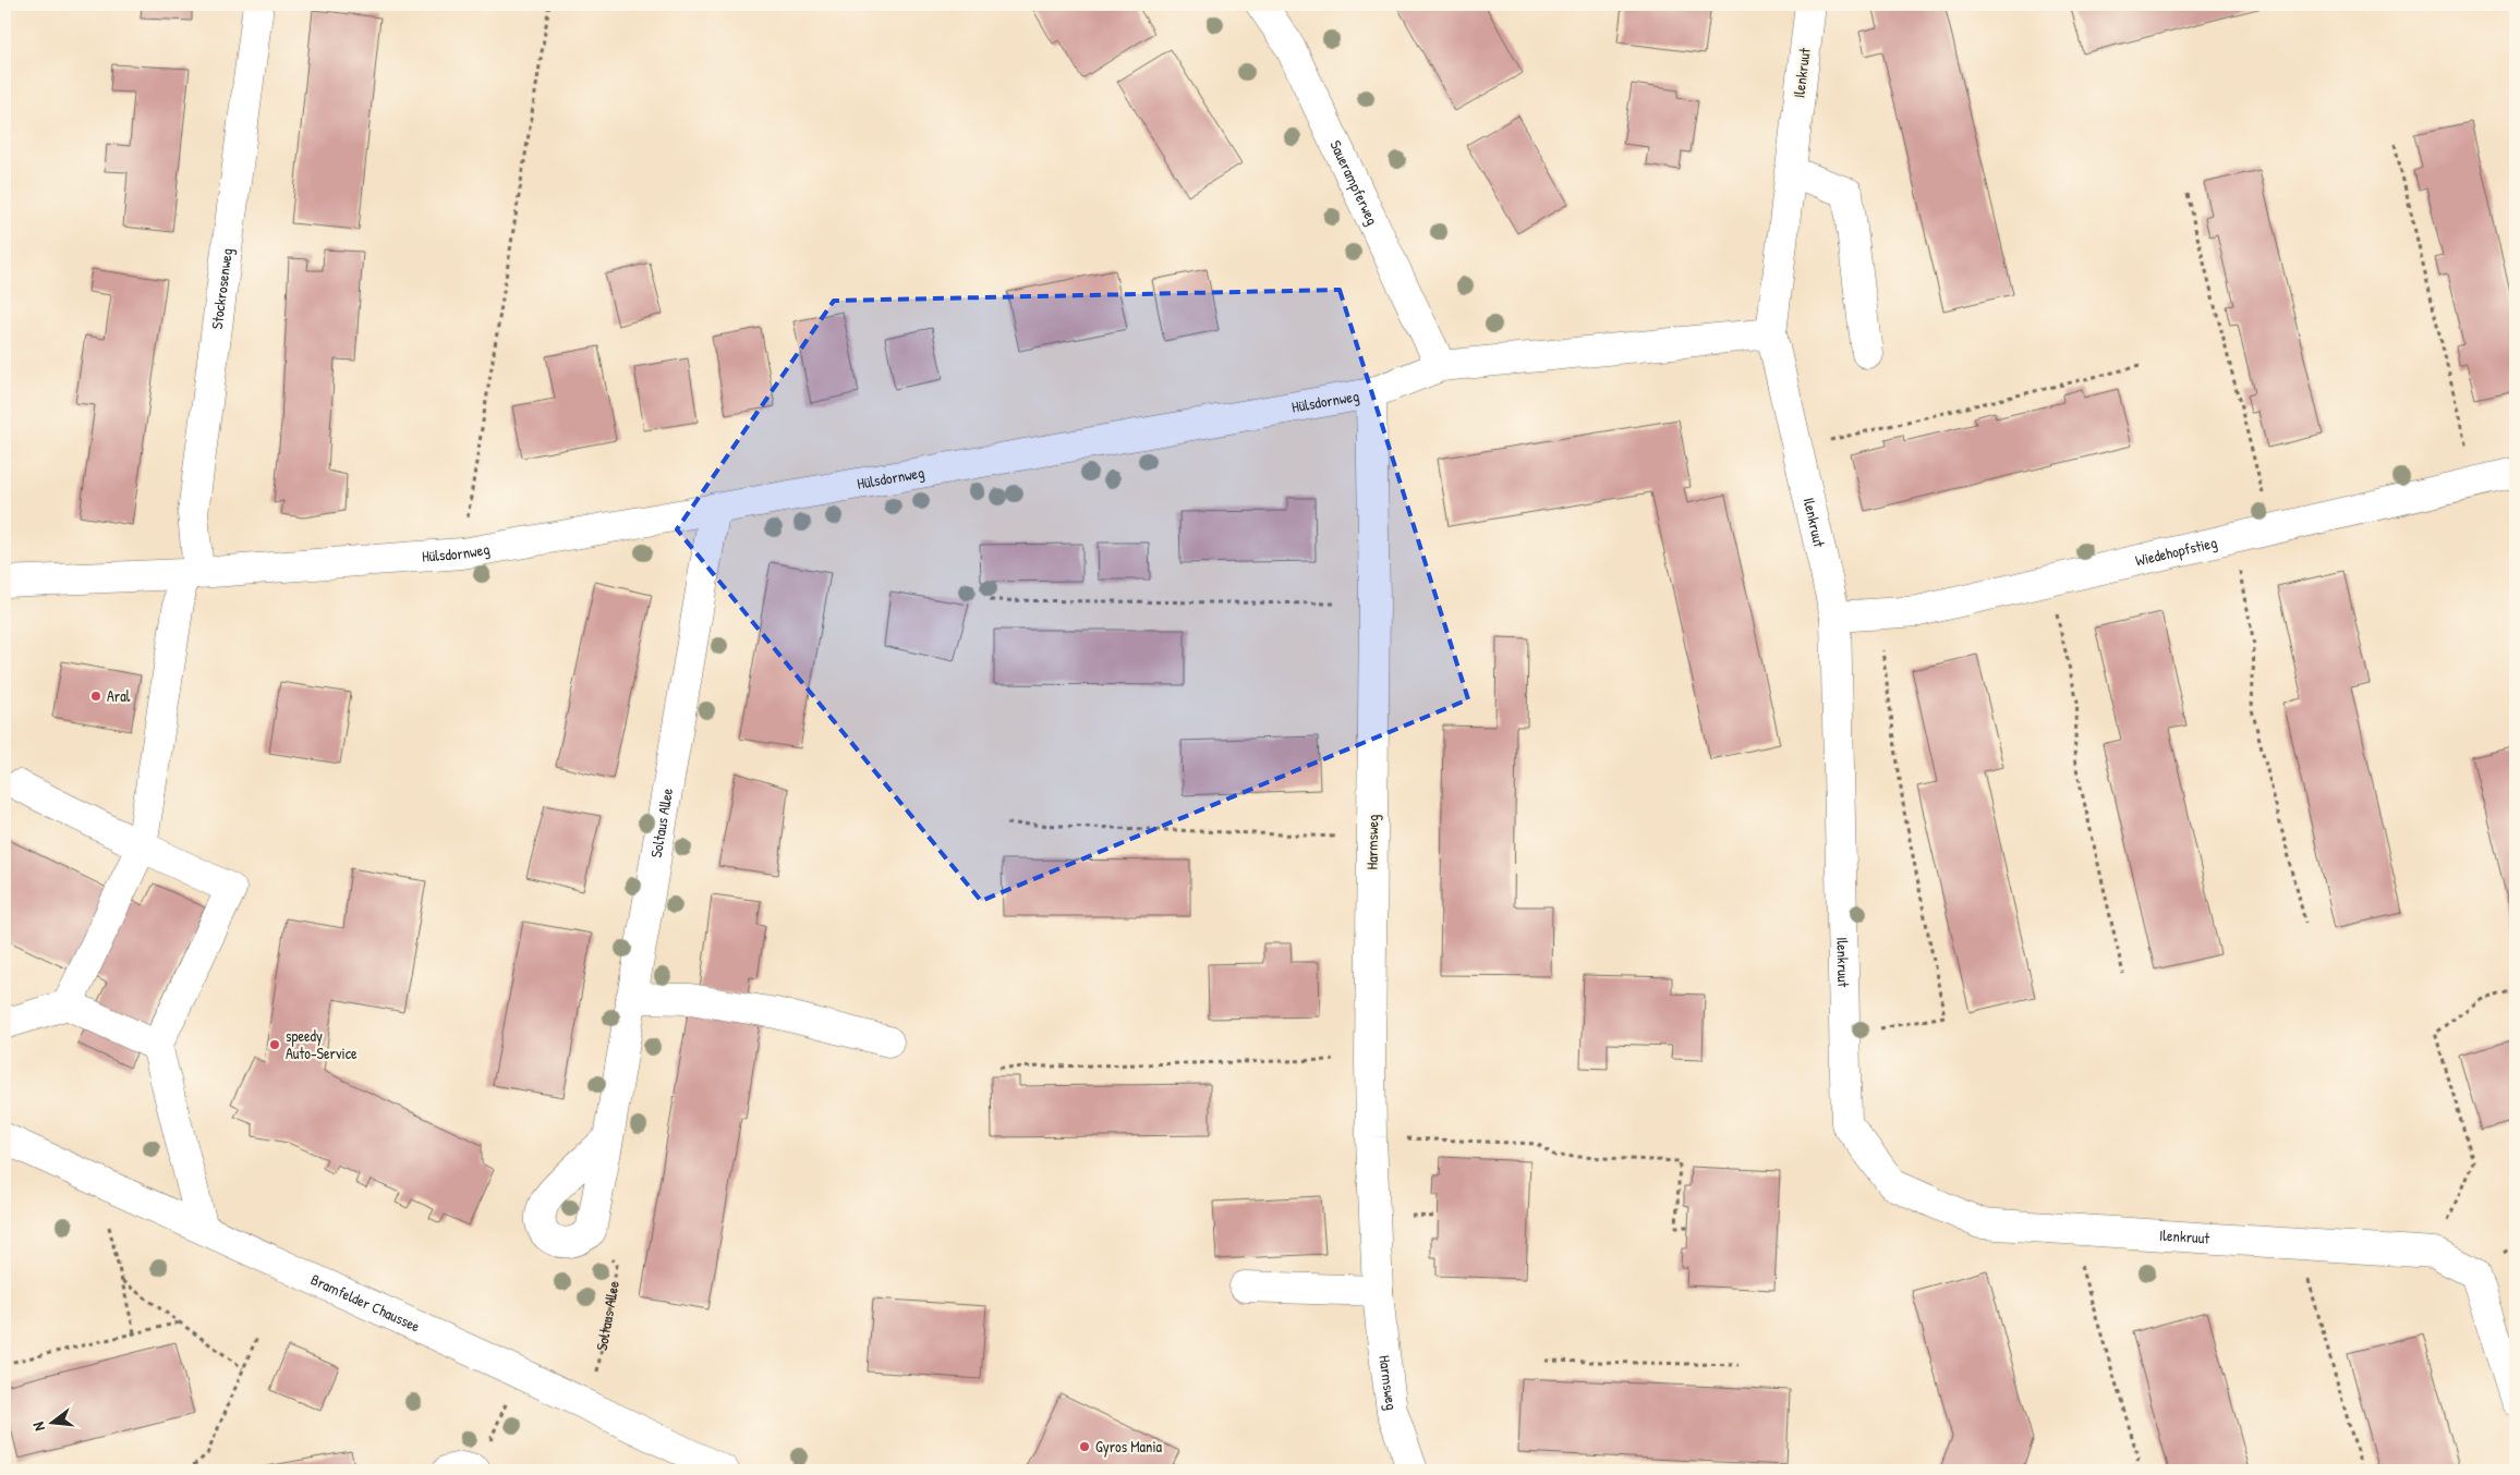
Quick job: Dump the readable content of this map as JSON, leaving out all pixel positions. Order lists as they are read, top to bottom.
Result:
{
  "streets": {
    "street": [
      "Ilenkruut",
      "Sauerampferweg",
      "Stockrosenweg",
      "Hülsdornweg",
      "Wiedehopfstieg",
      "Soltaus Allee",
      "Harmsweg",
      "Bramfelder Chaussee"
    ]
  },
  "crossings": [
    ["Ilenkruut", "Hülsdornweg"],
    ["Ilenkruut", "Wiedehopfstieg"],
    ["Sauerampferweg", "Hülsdornweg"],
    ["Stockrosenweg", "Hülsdornweg"],
    ["Hülsdornweg", "Soltaus Allee"],
    ["Hülsdornweg", "Harmsweg"],
    ["Soltaus Allee", "Bramfelder Chaussee"]
  ],
  "places": ["Aral", "speedy Auto-Service", "Gyros Mania"],
  "north": "left"
}
